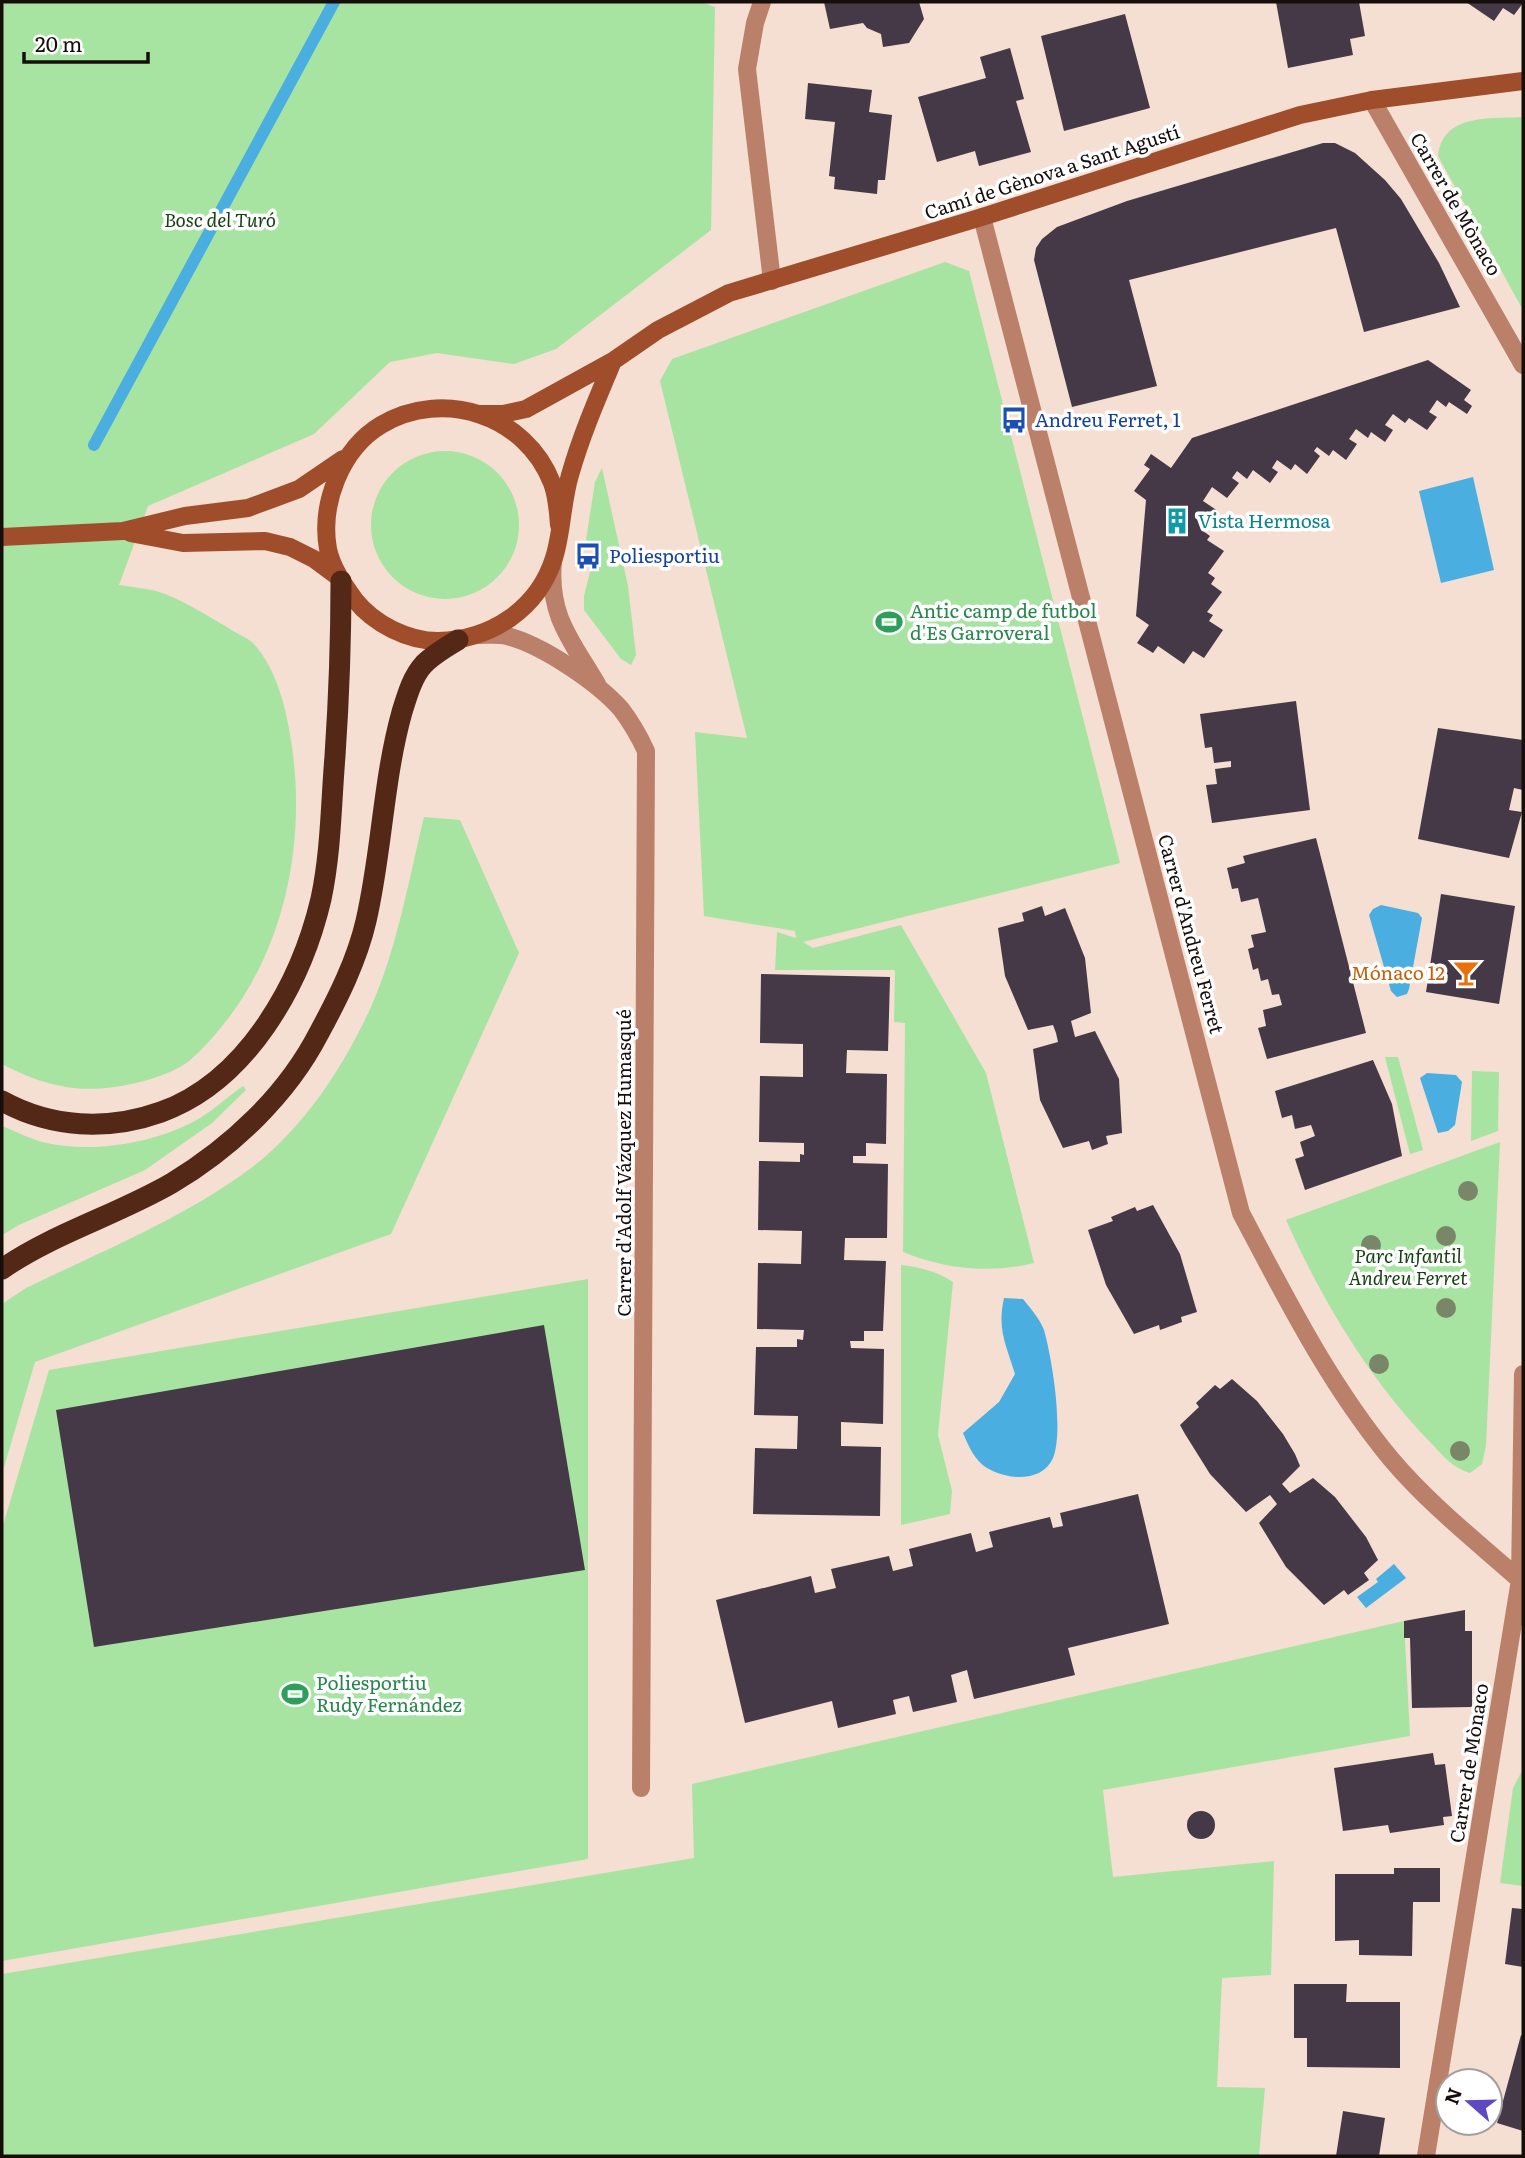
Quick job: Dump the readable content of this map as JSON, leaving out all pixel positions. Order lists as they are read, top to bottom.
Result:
{
  "streets": {
    "street": [
      "Camí de Gènova a Sant Agustí",
      "Carrer de Mònaco",
      "Carrer d'Andreu Ferret",
      "Carrer d'Adolf Vázquez Humasqué"
    ]
  },
  "crossings": [
    ["Camí de Gènova a Sant Agustí", "Carrer de Mònaco"],
    ["Camí de Gènova a Sant Agustí", "Carrer d'Andreu Ferret"],
    ["Camí de Gènova a Sant Agustí", "Carrer d'Adolf Vázquez Humasqué"],
    ["Carrer de Mònaco", "Carrer d'Andreu Ferret"]
  ],
  "parks": ["Bosc del Turó", "Parc Infantil Andreu Ferret"],
  "places": {
    "bus stop": ["Andreu Ferret, 1", "Poliesportiu"],
    "building": ["Vista Hermosa"],
    "sports": ["Antic camp de futbol d'Es Garroveral", "Poliesportiu Rudy Fernández"],
    "bar": ["Mónaco 12"]
  },
  "scale_bar": "20 m",
  "north": "left"
}
